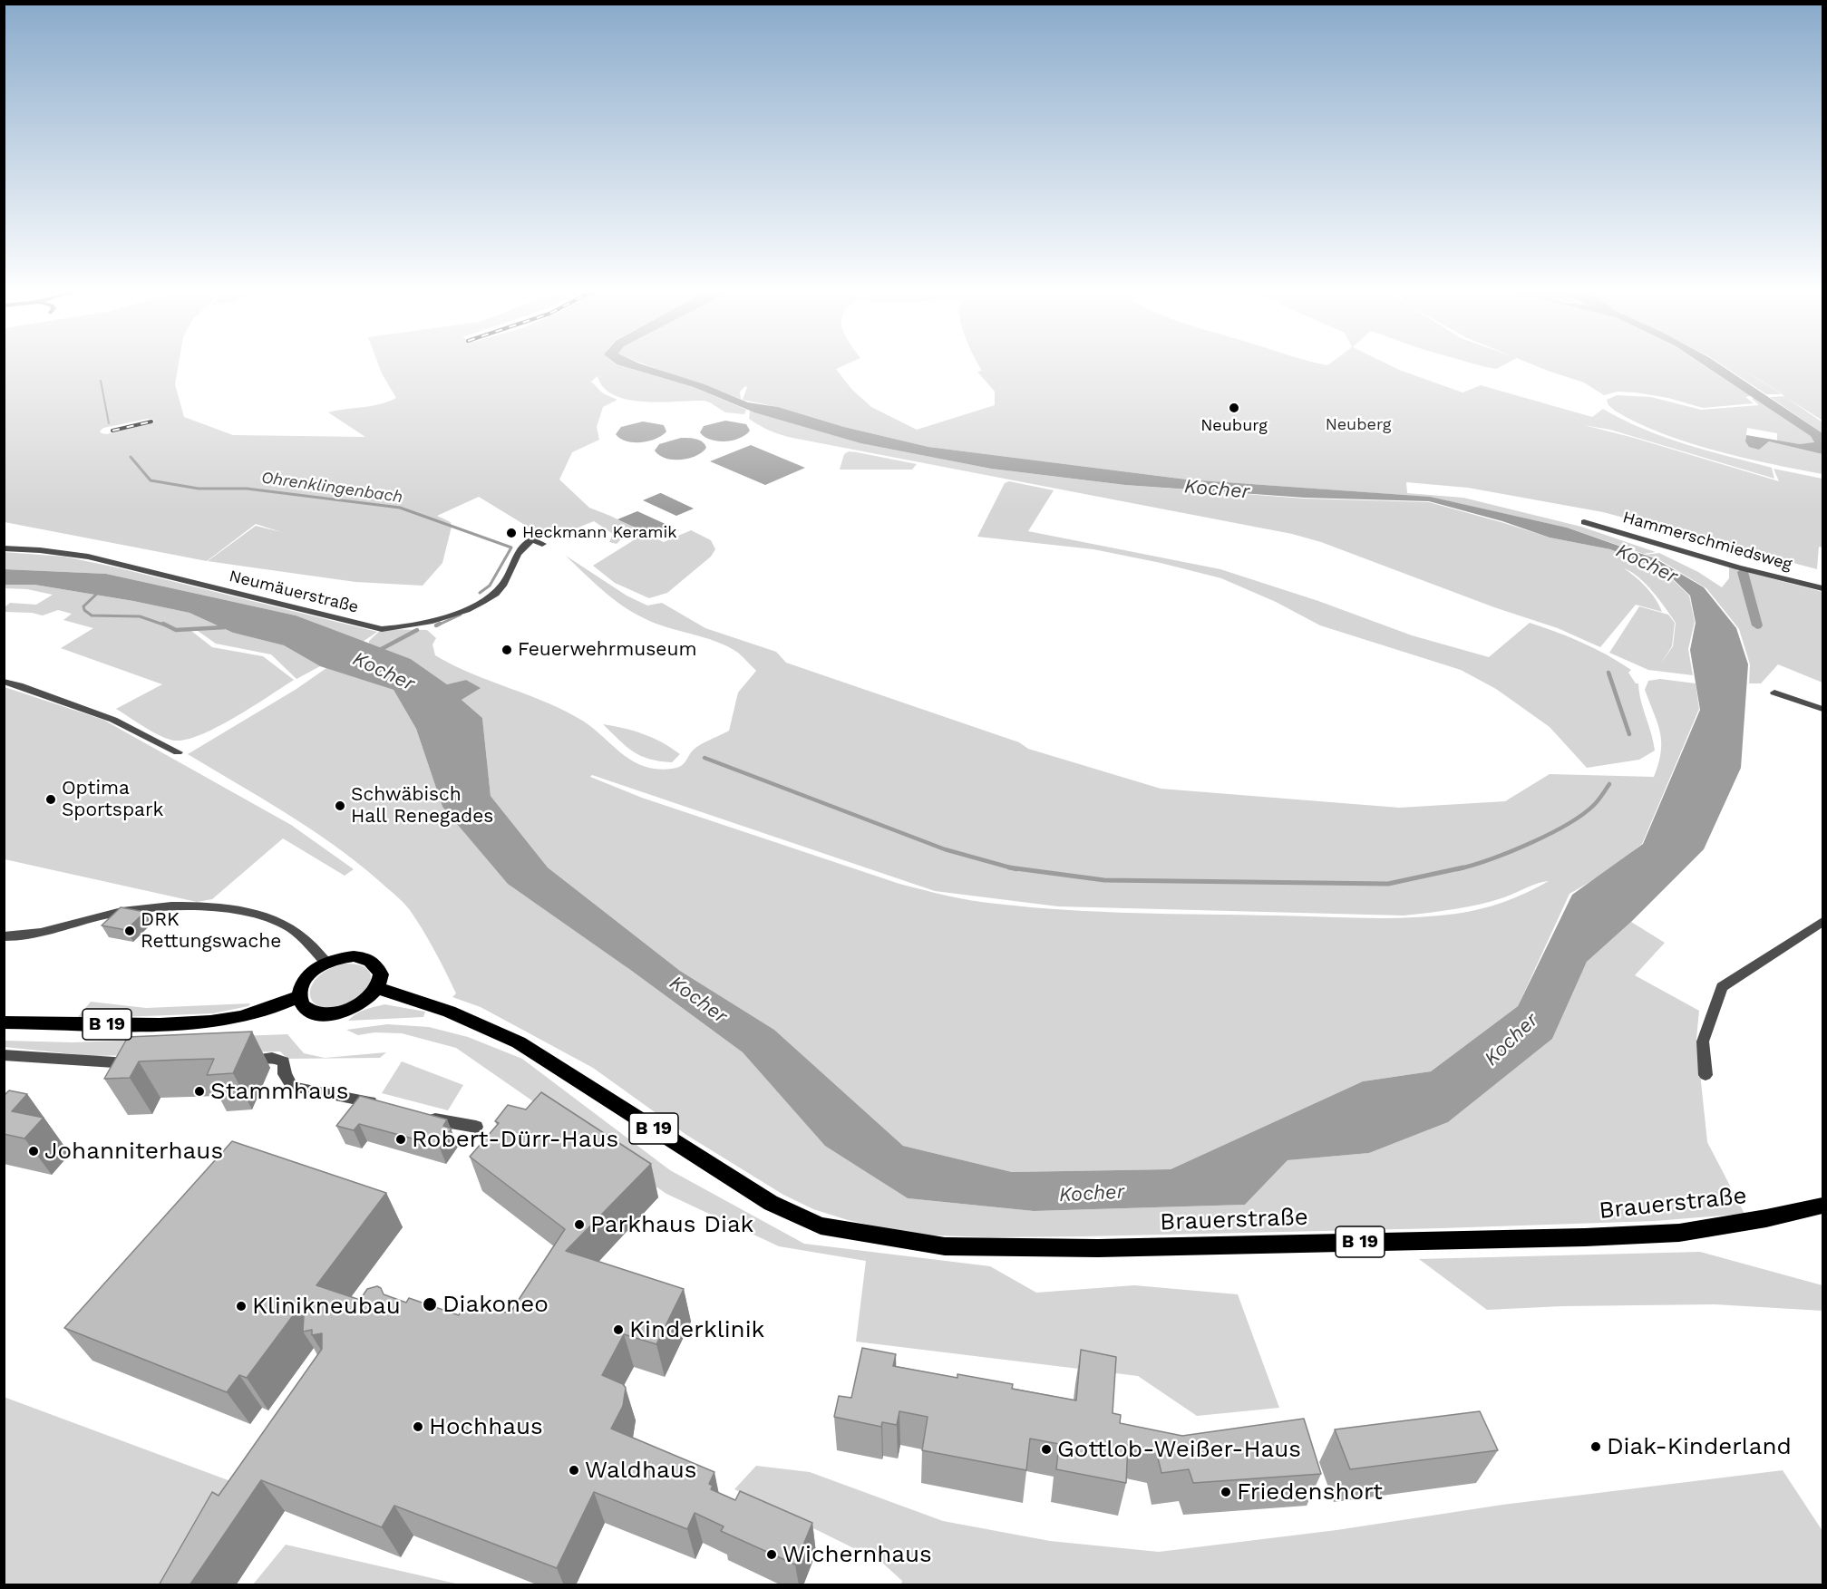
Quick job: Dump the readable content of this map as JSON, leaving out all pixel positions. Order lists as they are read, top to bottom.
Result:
{
  "streets": {
    "main road": ["B 19", "Brauerstraße"],
    "street": ["Hammerschmiedsweg", "Neumäuerstraße"]
  },
  "crossings": [
    ["B 19", "Brauerstraße"]
  ],
  "water": ["Ohrenklingenbach", "Kocher"],
  "parks": ["Neuberg"],
  "places": [
    "Neuburg",
    "Heckmann Keramik",
    "Feuerwehrmuseum",
    "Optima Sportspark",
    "Schwäbisch Hall Renegades",
    "DRK Rettungswache",
    "Stammhaus",
    "Robert-Dürr-Haus",
    "Johanniterhaus",
    "Parkhaus Diak",
    "Diakoneo",
    "Klinikneubau",
    "Kinderklinik",
    "Hochhaus",
    "Diak-Kinderland",
    "Gottlob-Weißer-Haus",
    "Waldhaus",
    "Friedenshort",
    "Wichernhaus"
  ]
}
